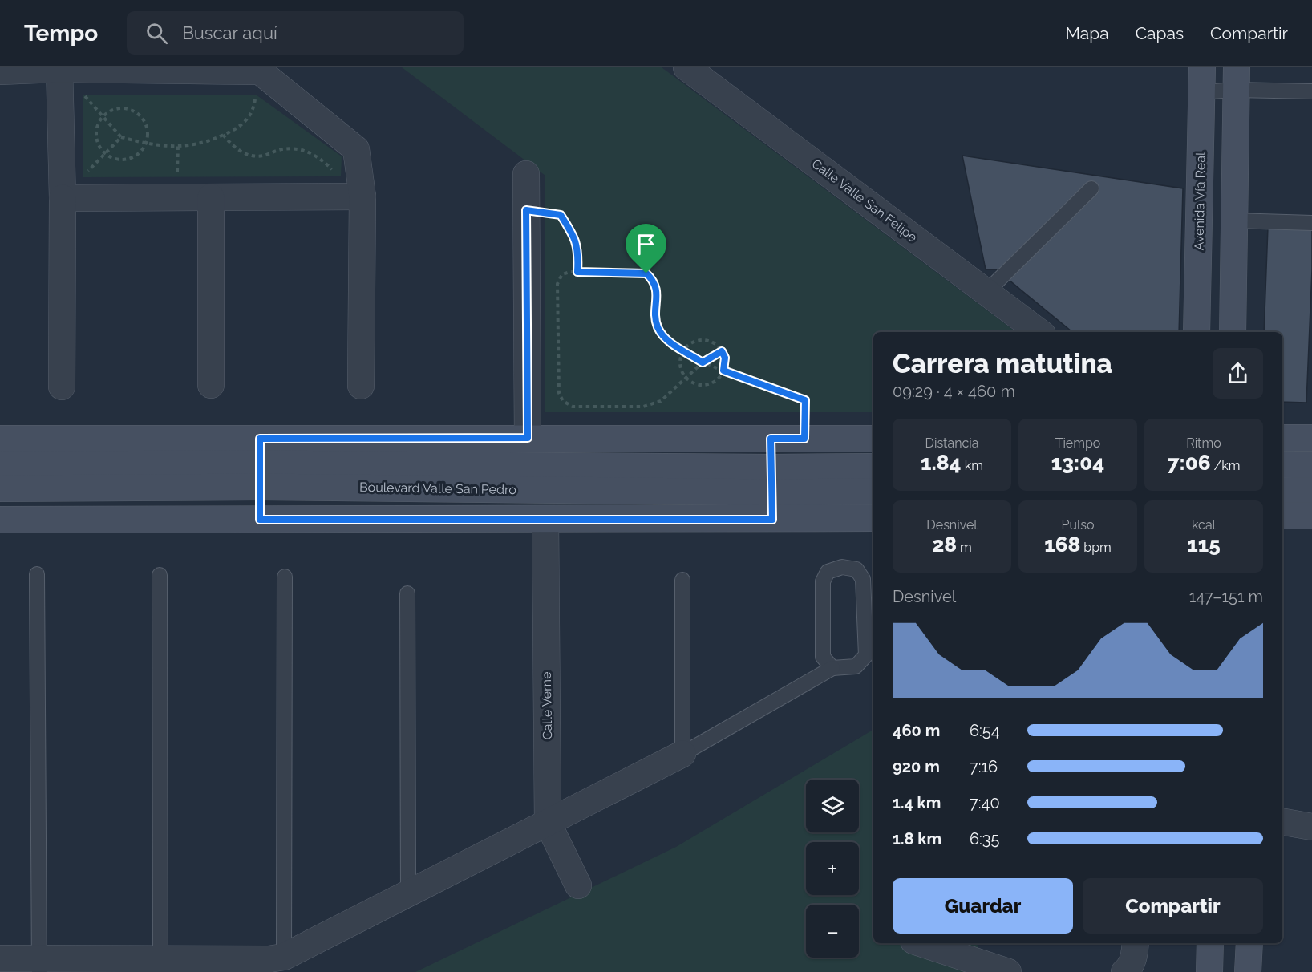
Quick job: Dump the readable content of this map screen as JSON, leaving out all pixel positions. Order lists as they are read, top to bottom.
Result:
{
  "streets": {
    "main road": ["Avenida Vía Real", "Boulevard Valle San Pedro"],
    "street": ["Calle Valle San Felipe", "Calle Verne"]
  },
  "page": {
    "header": "Tempo",
    "search": "Buscar aquí",
    "nav": ["Mapa", "Capas", "Compartir"],
    "heading": ["Carrera matutina", "09:29 · 4 × 460 m"],
    "stats": [
      ["Distancia", "1.84 km"],
      ["Tiempo", "13:04"],
      ["Ritmo", "7:06 /km"],
      ["Desnivel", "28 m"],
      ["Pulso", "168 bpm"],
      ["kcal", "115"]
    ],
    "chart": ["Desnivel", "147–151 m"],
    "list": [
      {
        "name": "460 m",
        "note": "6:54"
      },
      {
        "name": "920 m",
        "note": "7:16"
      },
      {
        "name": "1.4 km",
        "note": "7:40"
      },
      {
        "name": "1.8 km",
        "note": "6:35"
      }
    ],
    "map_buttons": ["+", "−"],
    "buttons": ["Guardar", "Compartir"]
  }
}
